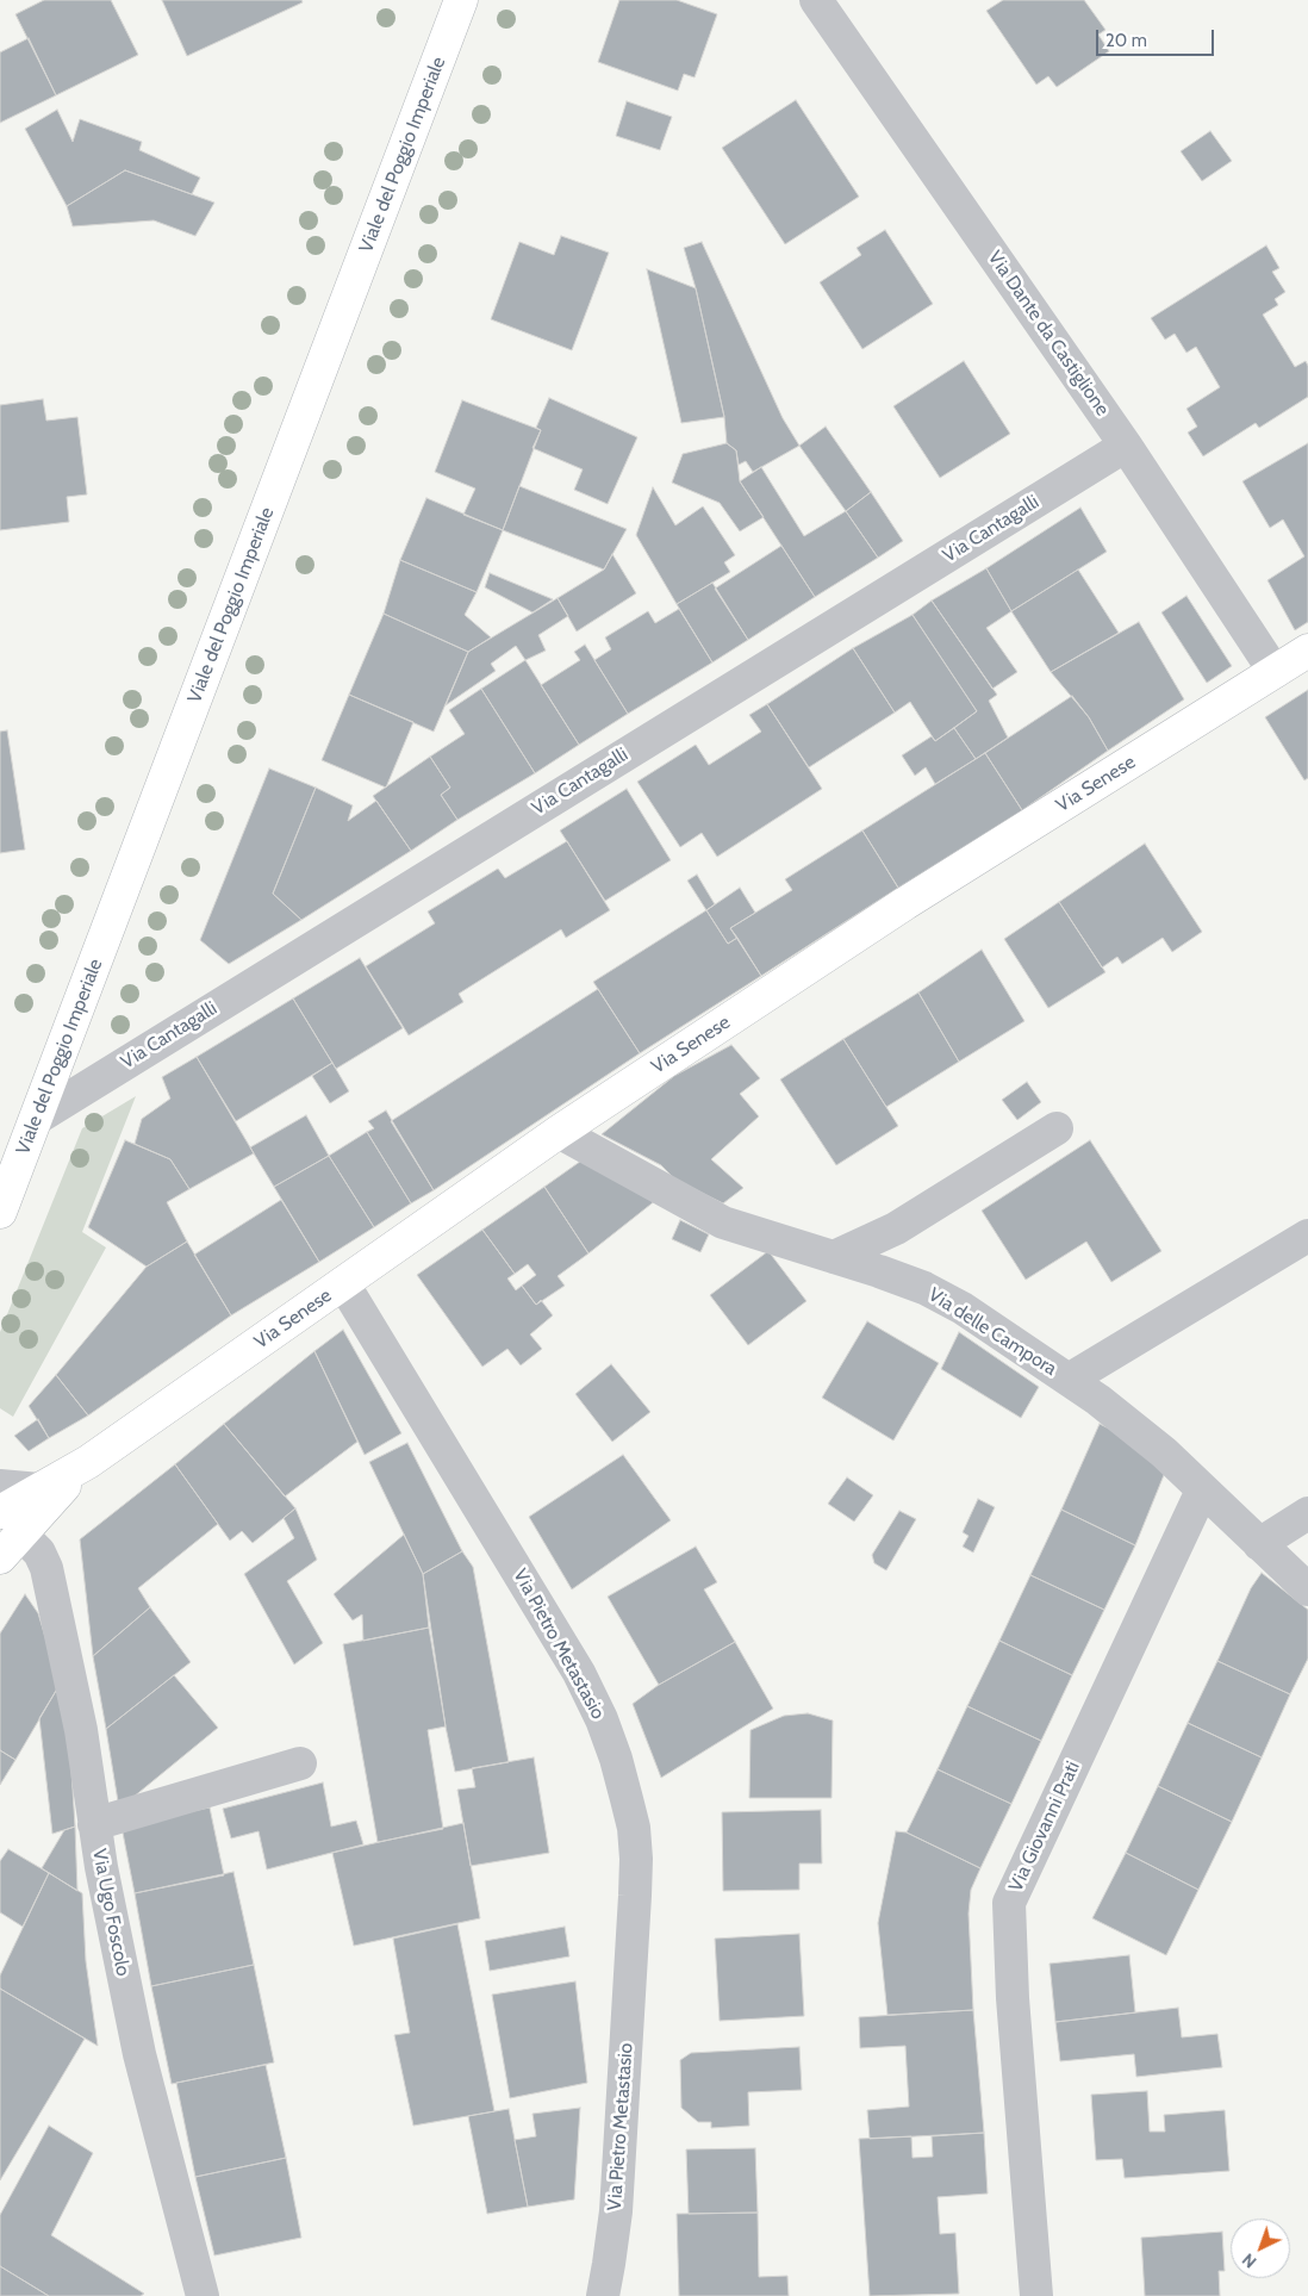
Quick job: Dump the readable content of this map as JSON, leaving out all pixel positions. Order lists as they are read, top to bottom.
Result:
{
  "streets": {
    "main road": ["Viale del Poggio Imperiale", "Via Senese"],
    "street": [
      "Via Dante da Castiglione",
      "Via Cantagalli",
      "Via delle Campora",
      "Via Pietro Metastasio",
      "Via Giovanni Prati",
      "Via Ugo Foscolo"
    ]
  },
  "crossings": [
    ["Viale del Poggio Imperiale", "Via Cantagalli"],
    ["Via Dante da Castiglione", "Via Cantagalli"],
    ["Via Dante da Castiglione", "Via Senese"],
    ["Via Senese", "Via delle Campora"],
    ["Via Senese", "Via Pietro Metastasio"],
    ["Via Senese", "Via Ugo Foscolo"],
    ["Via delle Campora", "Via Giovanni Prati"]
  ],
  "scale_bar": "20 m",
  "north": "bottom left"
}
